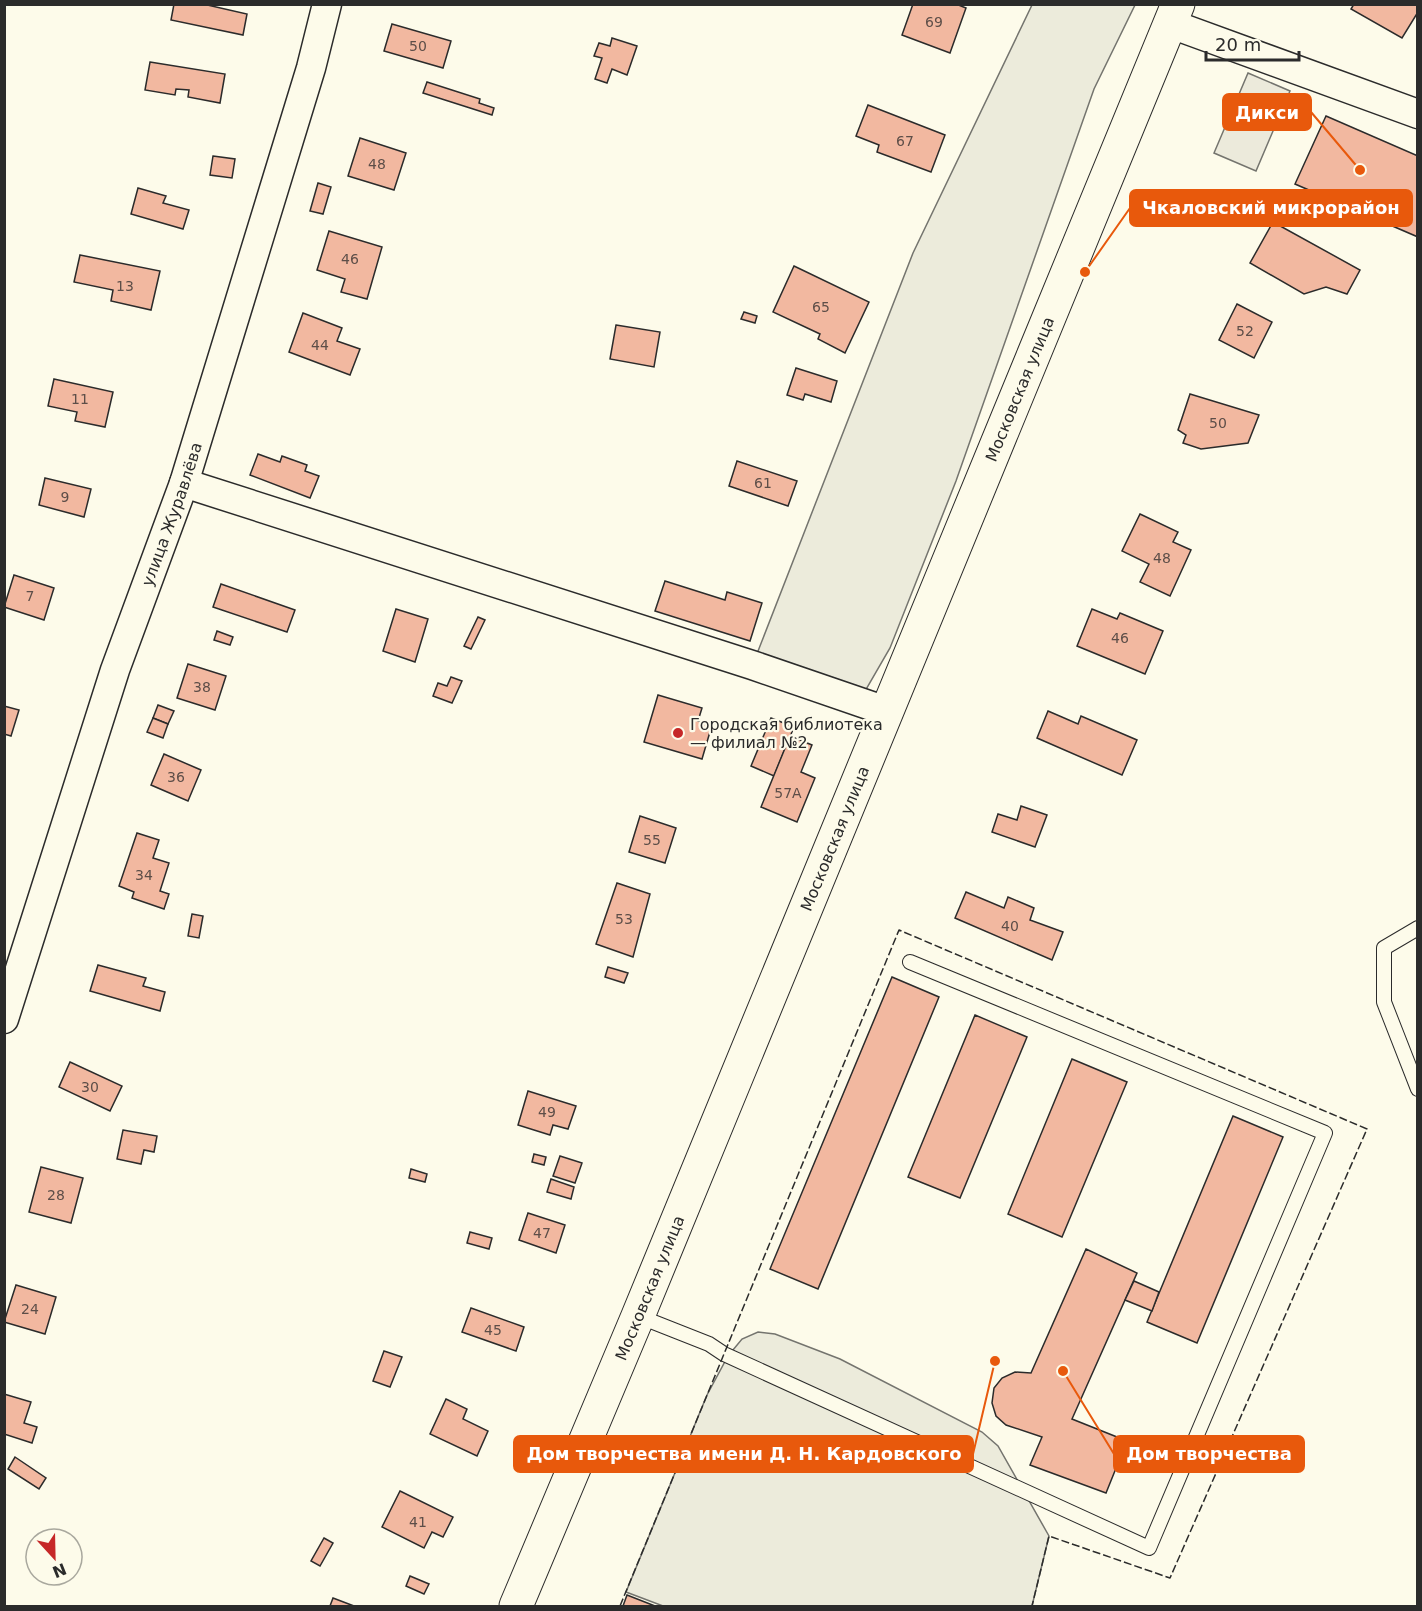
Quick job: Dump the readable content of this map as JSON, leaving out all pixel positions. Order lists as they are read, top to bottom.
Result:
{
  "streets": {
    "main road": ["Московская улица"],
    "street": ["улица Журавлёва"]
  },
  "places": [
    "Дикси",
    "Чкаловский микрорайон",
    "Городская библиотека — филиал №2",
    "Дом творчества имени Д. Н. Кардовского",
    "Дом творчества"
  ],
  "house_numbers": [
    "69",
    "50",
    "67",
    "48",
    "46",
    "13",
    "65",
    "52",
    "44",
    "11",
    "50",
    "61",
    "9",
    "48",
    "7",
    "46",
    "38",
    "36",
    "57А",
    "55",
    "34",
    "53",
    "40",
    "30",
    "49",
    "28",
    "47",
    "24",
    "45",
    "41"
  ],
  "scale_bar": "20 m",
  "north": "bottom"
}
